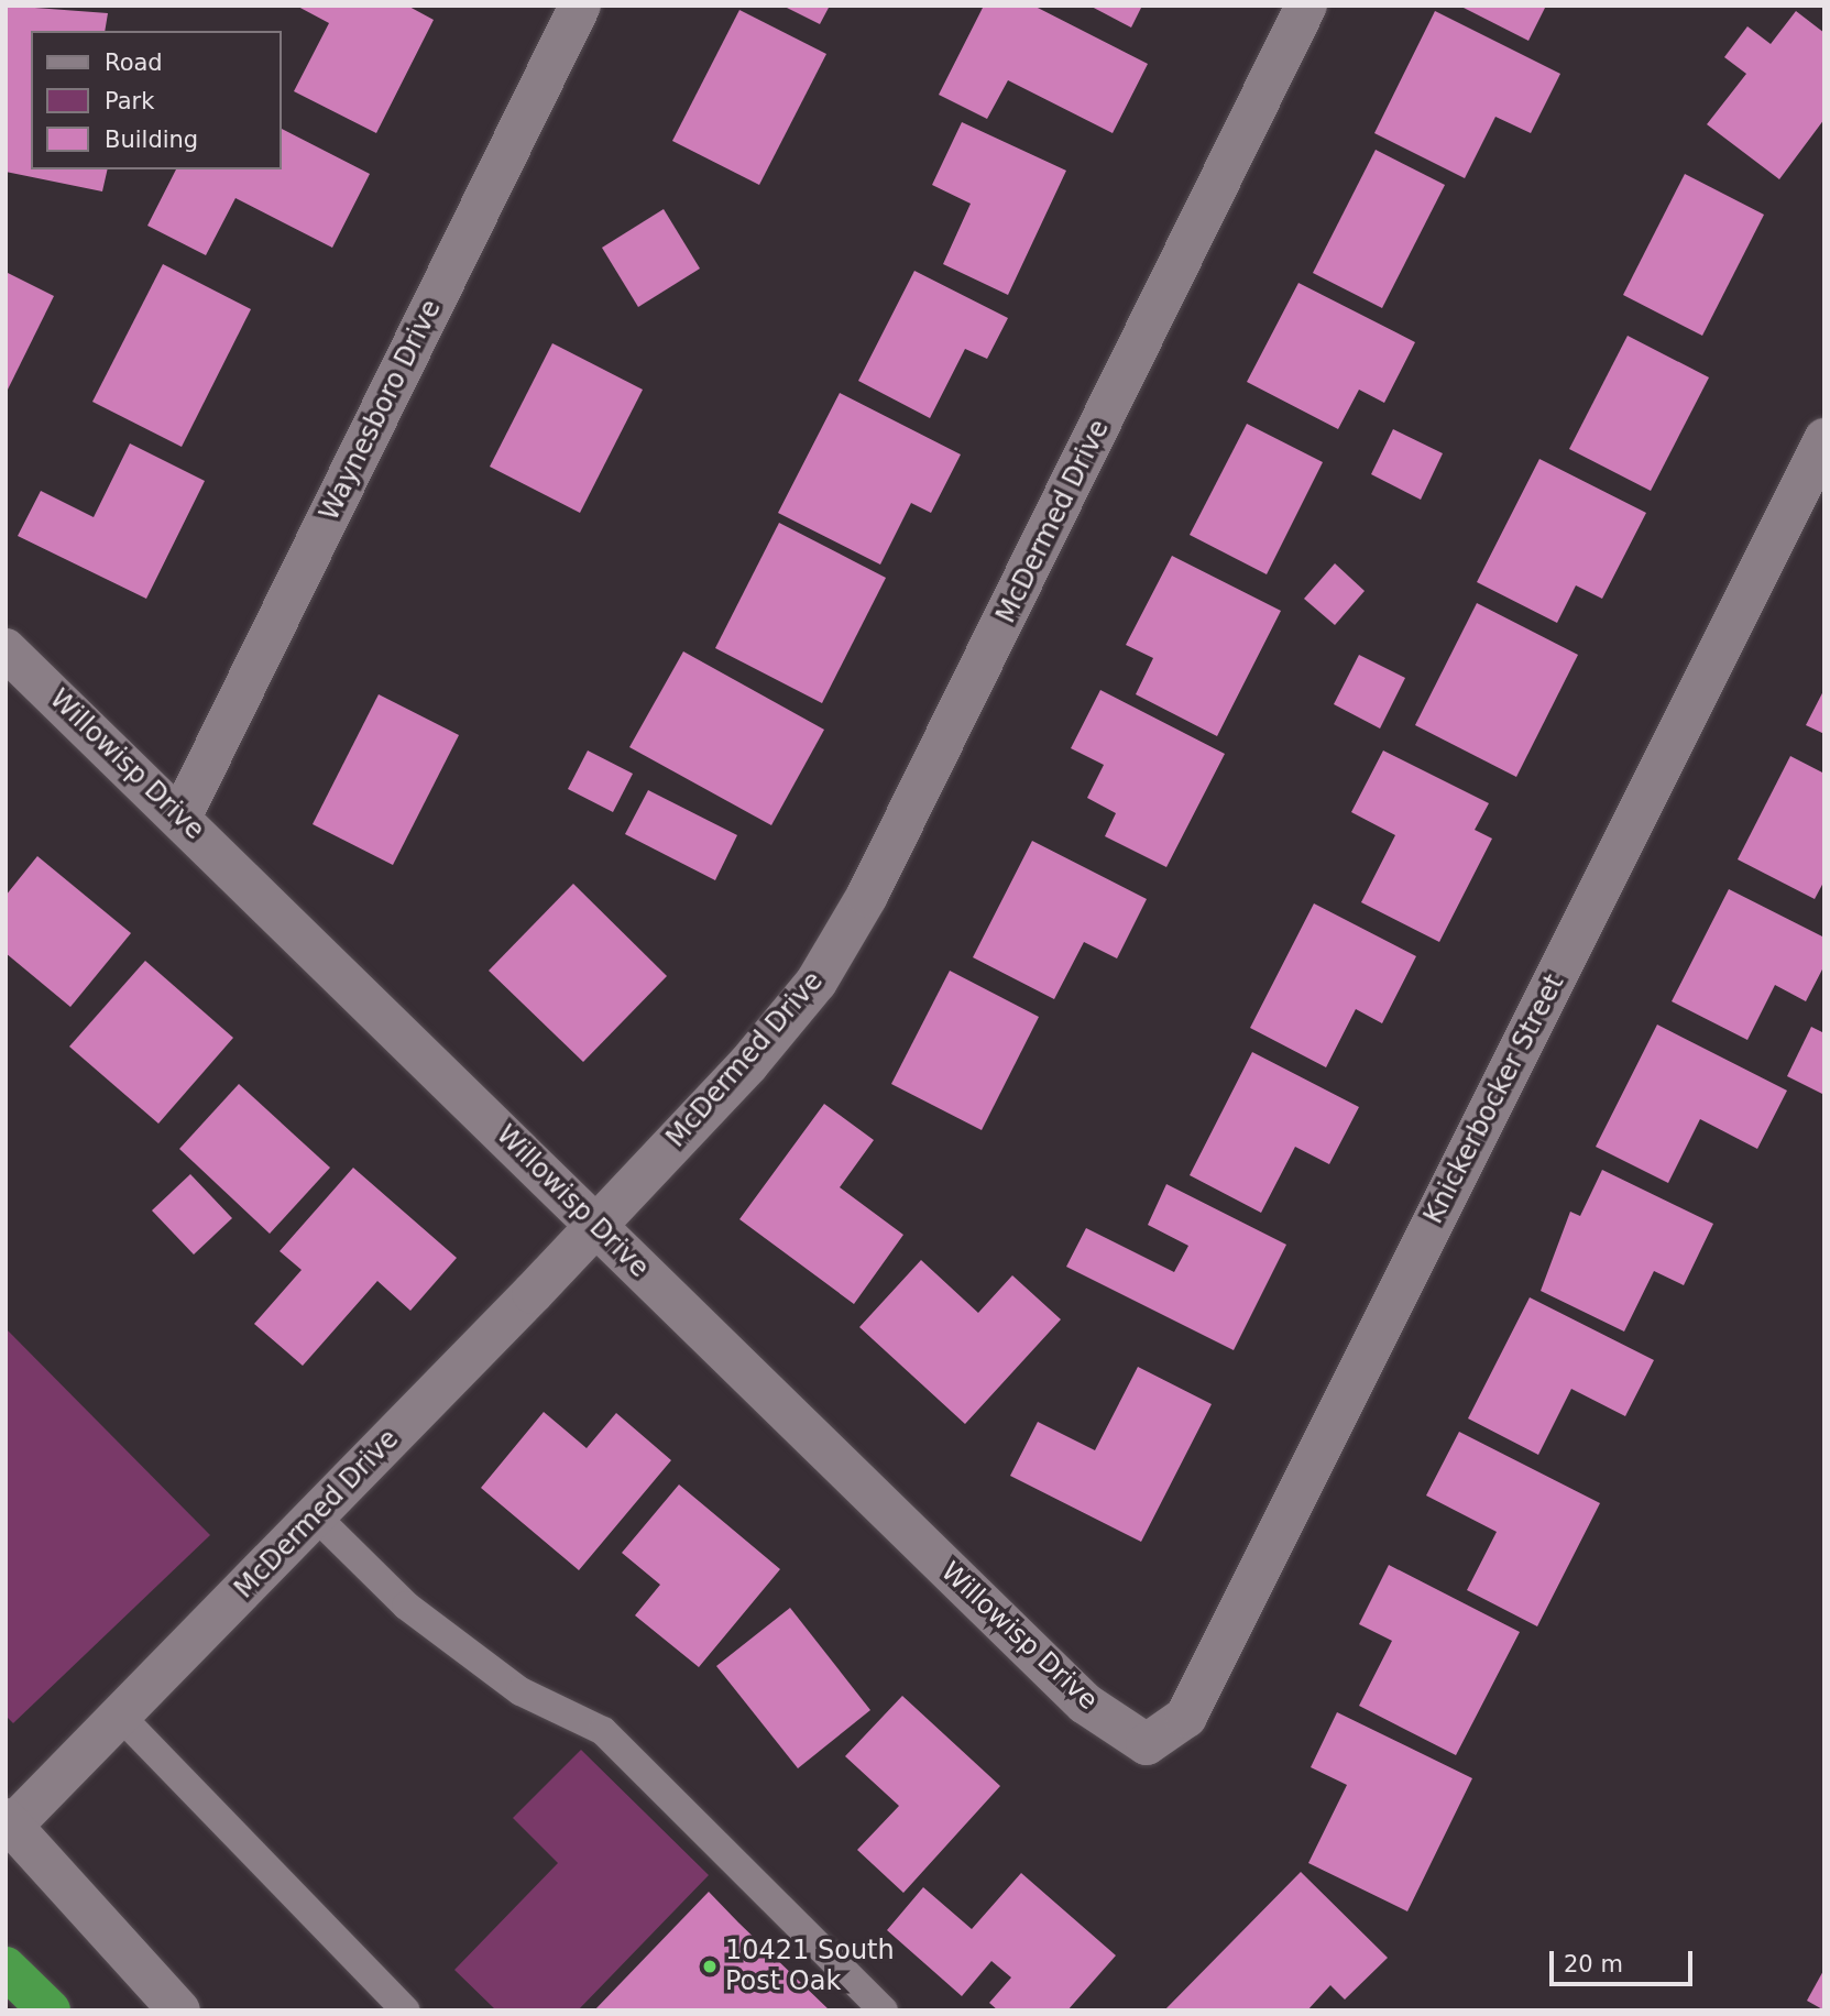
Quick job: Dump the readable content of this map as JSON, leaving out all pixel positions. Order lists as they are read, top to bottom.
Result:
{
  "streets": {
    "street": [
      "Waynesboro Drive",
      "McDermed Drive",
      "Willowisp Drive",
      "Knickerbocker Street"
    ]
  },
  "crossings": [
    ["Waynesboro Drive", "Willowisp Drive"],
    ["McDermed Drive", "Willowisp Drive"],
    ["Willowisp Drive", "Knickerbocker Street"]
  ],
  "places": ["10421 South Post Oak"],
  "legend": ["Road", "Park", "Building"],
  "scale_bar": "20 m"
}
